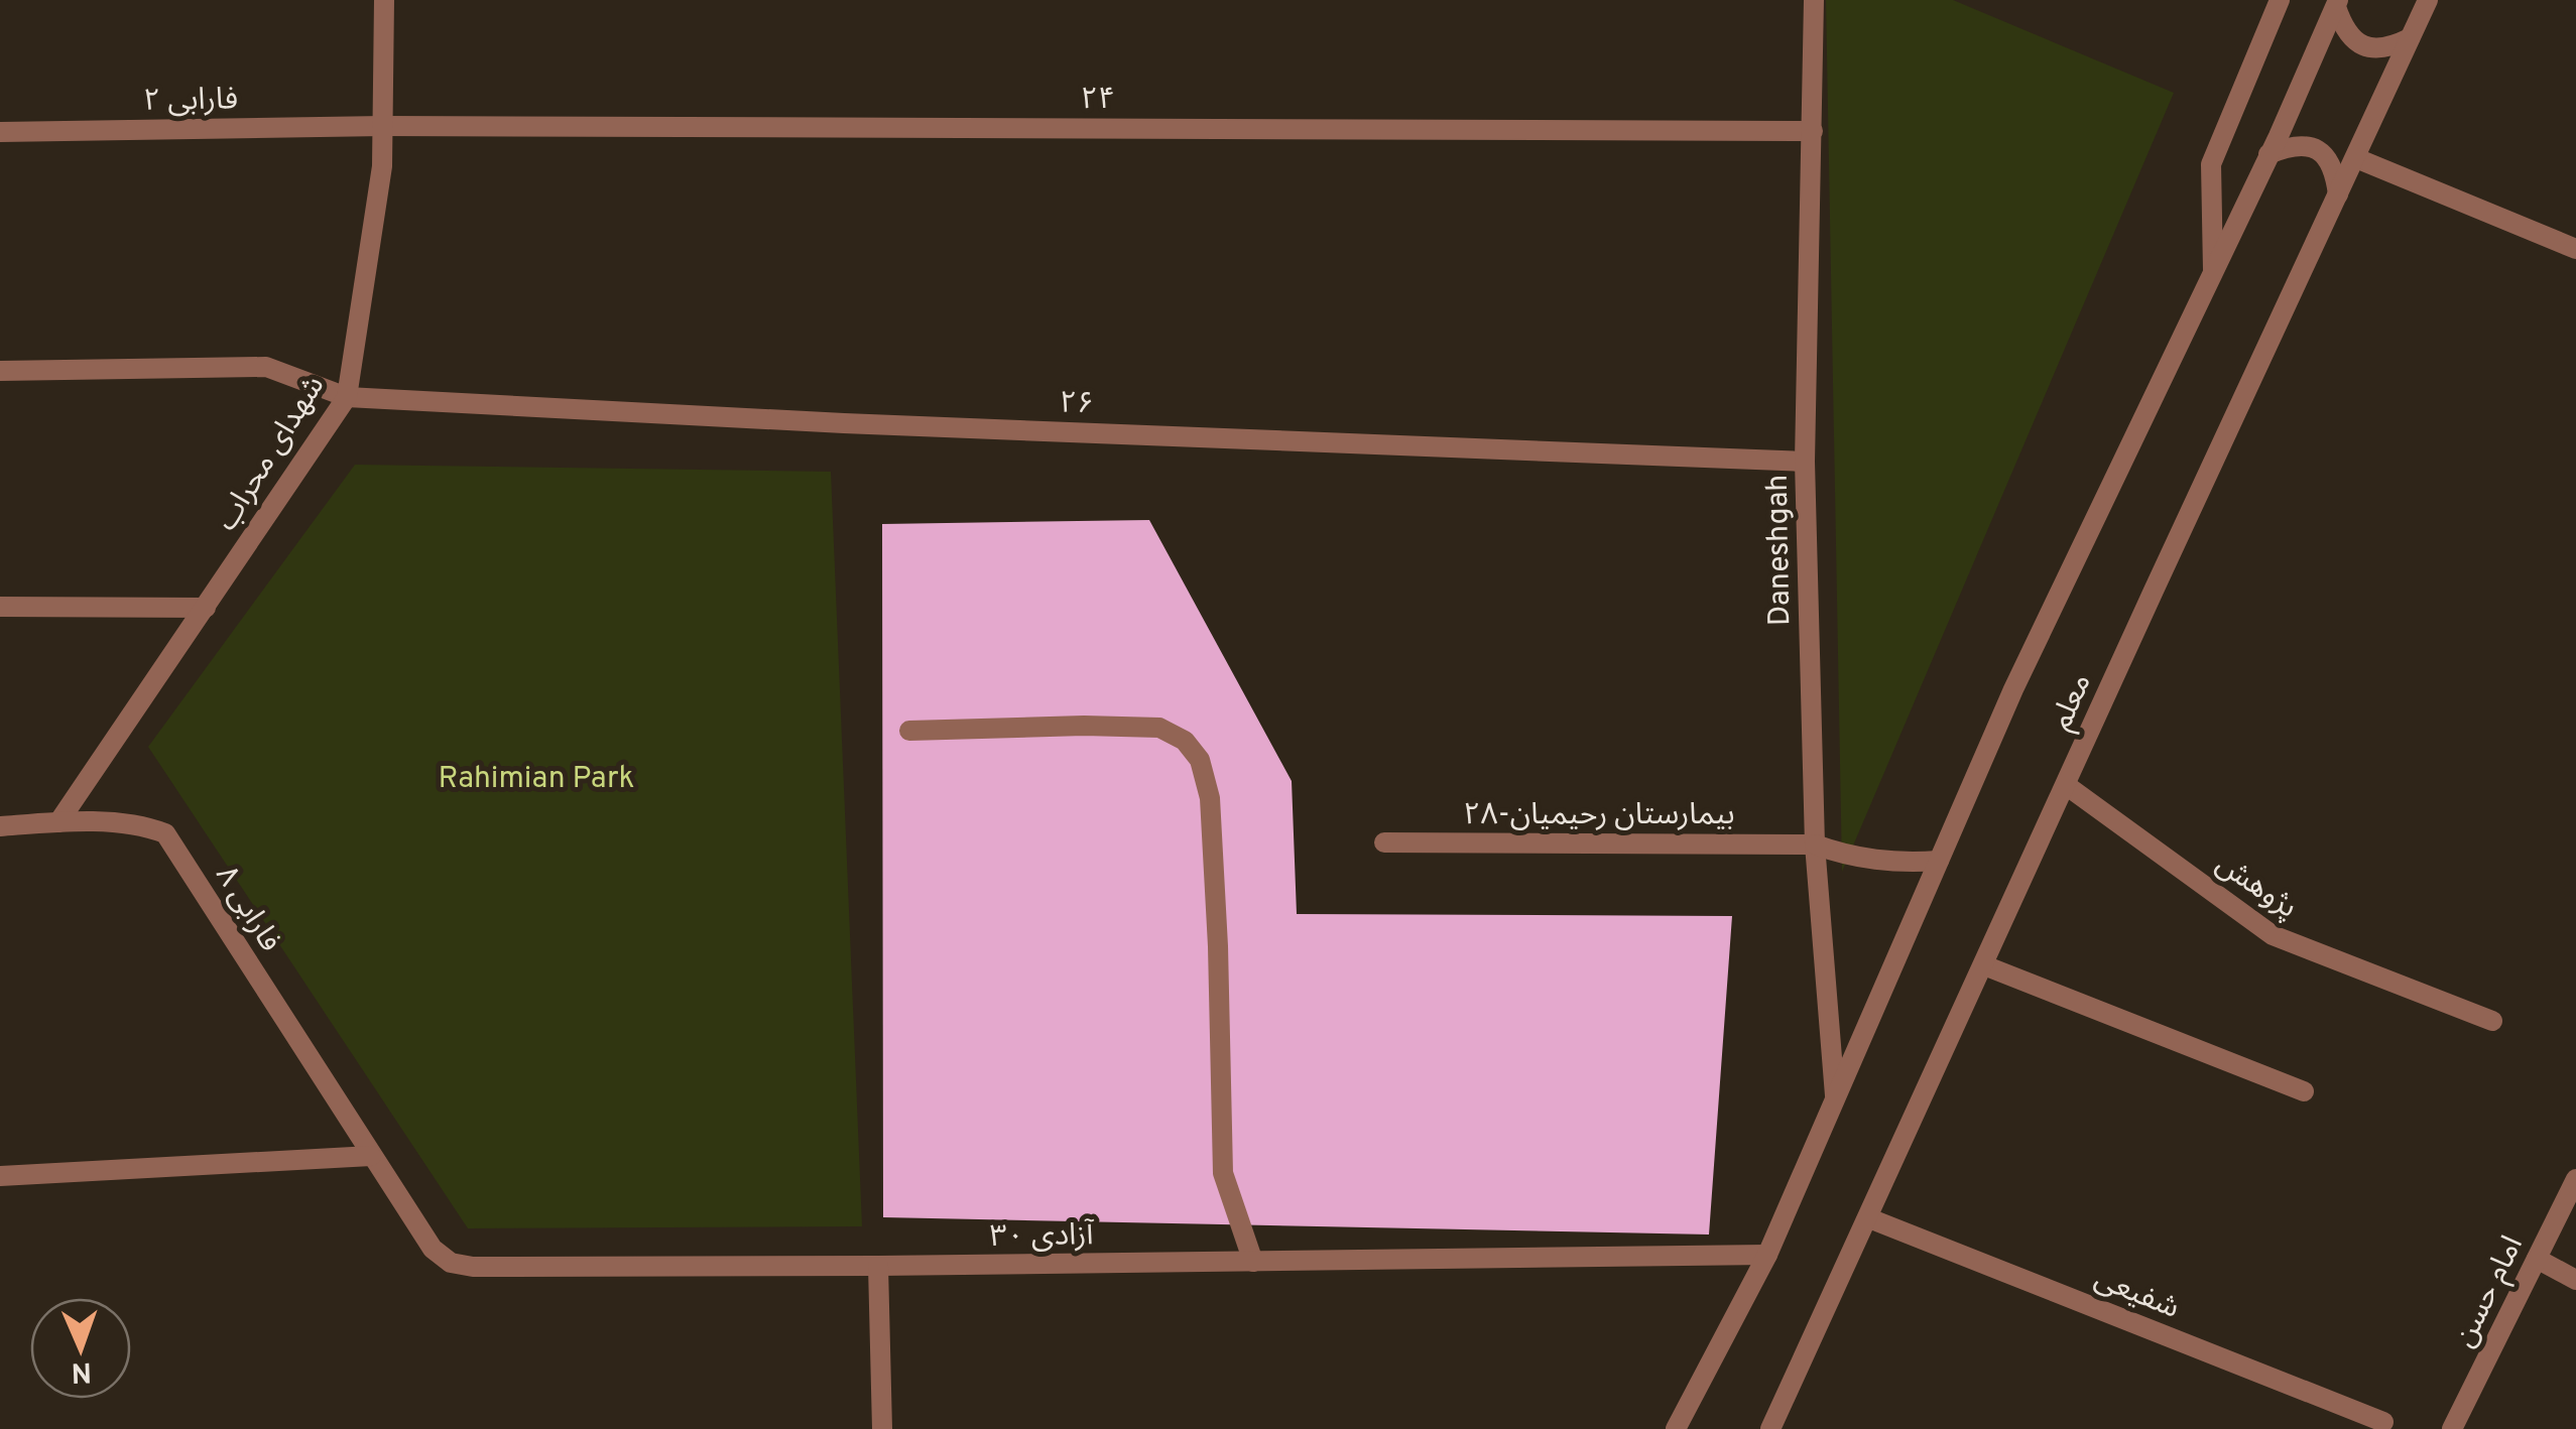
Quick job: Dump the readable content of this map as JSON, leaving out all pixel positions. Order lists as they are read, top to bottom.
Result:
{
  "streets": {
    "street": [
      "۲۴",
      "فارابی ۲",
      "۲۶",
      "شهدای محراب",
      "Daneshgah",
      "معلم",
      "۲۸-بیمارستان رحیمیان",
      "پژوهش",
      "فارابی ۸",
      "آزادی ۳۰",
      "امام حسن",
      "شفیعی"
    ]
  },
  "crossings": [
    ["۲۴", "فارابی ۲"],
    ["۲۴", "شهدای محراب"],
    ["۲۴", "Daneshgah"],
    ["فارابی ۲", "شهدای محراب"],
    ["۲۶", "شهدای محراب"],
    ["۲۶", "Daneshgah"],
    ["شهدای محراب", "فارابی ۸"],
    ["Daneshgah", "معلم"],
    ["Daneshgah", "۲۸-بیمارستان رحیمیان"],
    ["معلم", "۲۸-بیمارستان رحیمیان"],
    ["معلم", "پژوهش"],
    ["معلم", "آزادی ۳۰"],
    ["معلم", "شفیعی"],
    ["فارابی ۸", "آزادی ۳۰"]
  ],
  "parks": ["Rahimian Park"],
  "north": "bottom"
}
